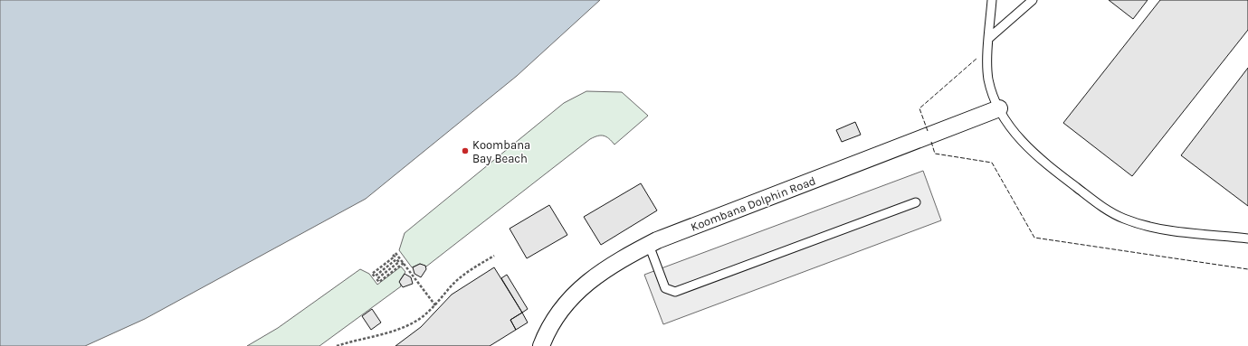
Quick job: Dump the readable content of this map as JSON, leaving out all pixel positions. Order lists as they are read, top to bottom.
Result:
{
  "streets": {
    "street": ["Koombana Dolphin Road"]
  },
  "places": ["Koombana Bay Beach"]
}
